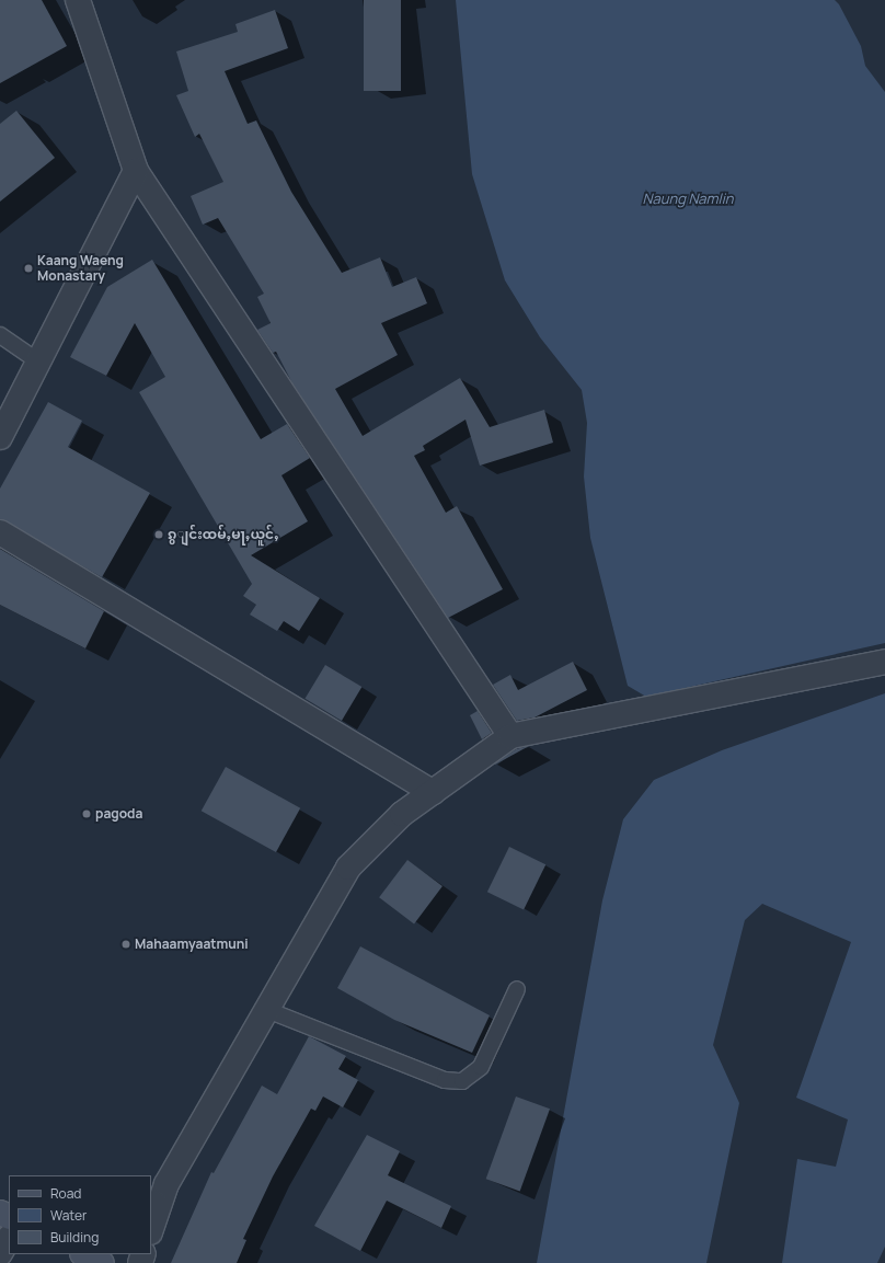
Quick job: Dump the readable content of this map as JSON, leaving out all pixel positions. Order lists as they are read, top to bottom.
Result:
{
  "water": ["Naung Namlin"],
  "places": [
    "Kaang Waeng Monastary",
    "ၵွျင်းထမ်ႇမႃႇယူင်ႇ",
    "pagoda",
    "Mahaamyaatmuni"
  ],
  "legend": ["Road", "Water", "Building"]
}
